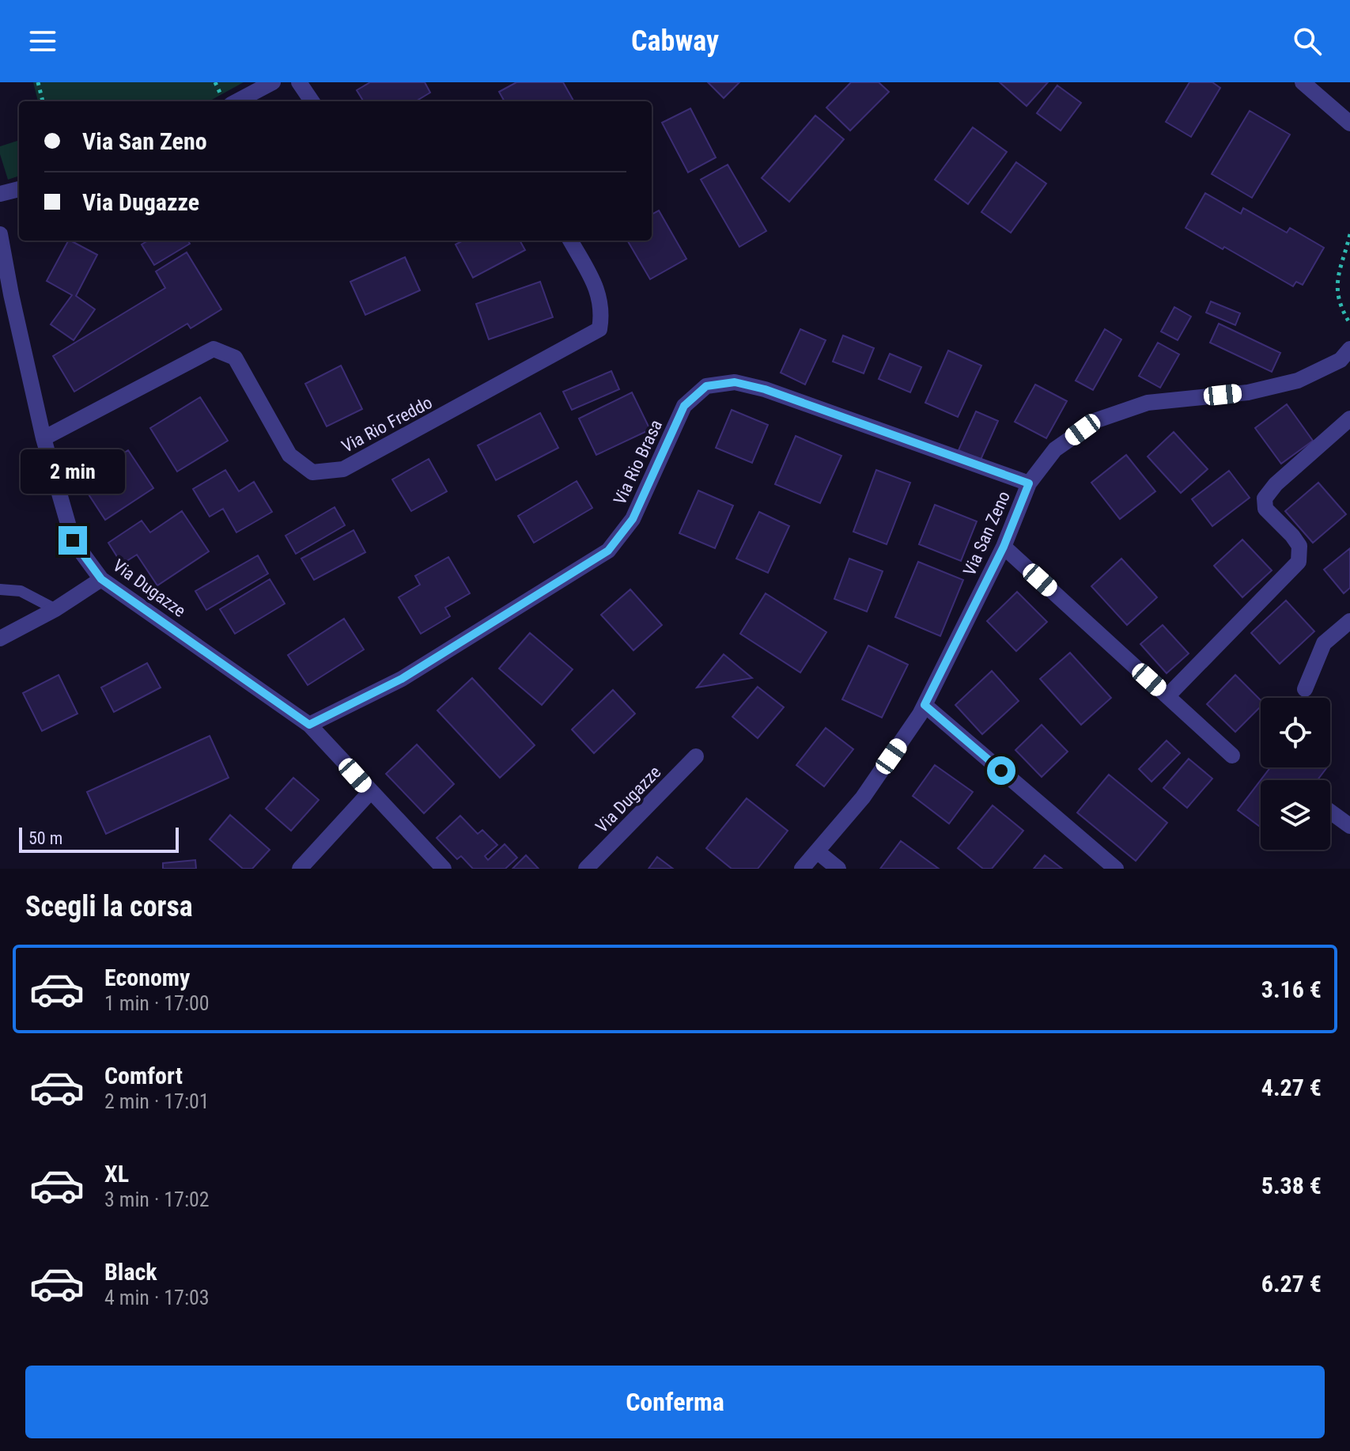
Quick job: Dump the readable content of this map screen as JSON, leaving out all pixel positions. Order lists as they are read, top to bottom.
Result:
{
  "streets": {
    "street": [
      "Via Rio Freddo",
      "Via Rio Brasa",
      "Via San Zeno",
      "Via Dugazze"
    ]
  },
  "crossings": [
    ["Via Rio Freddo", "Via Dugazze"],
    ["Via Rio Brasa", "Via San Zeno"],
    ["Via Rio Brasa", "Via Dugazze"]
  ],
  "scale_bar": "50 m",
  "page": {
    "header": "Cabway",
    "banner": ["Via San Zeno", "Via Dugazze"],
    "bubble": "2 min",
    "scale": "50 m",
    "heading": "Scegli la corsa",
    "list": [
      {
        "name": "Economy",
        "note": "1 min · 17:00",
        "value": "3.16 €"
      },
      {
        "name": "Comfort",
        "note": "2 min · 17:01",
        "value": "4.27 €"
      },
      {
        "name": "XL",
        "note": "3 min · 17:02",
        "value": "5.38 €"
      },
      {
        "name": "Black",
        "note": "4 min · 17:03",
        "value": "6.27 €"
      }
    ],
    "buttons": "Conferma"
  }
}
